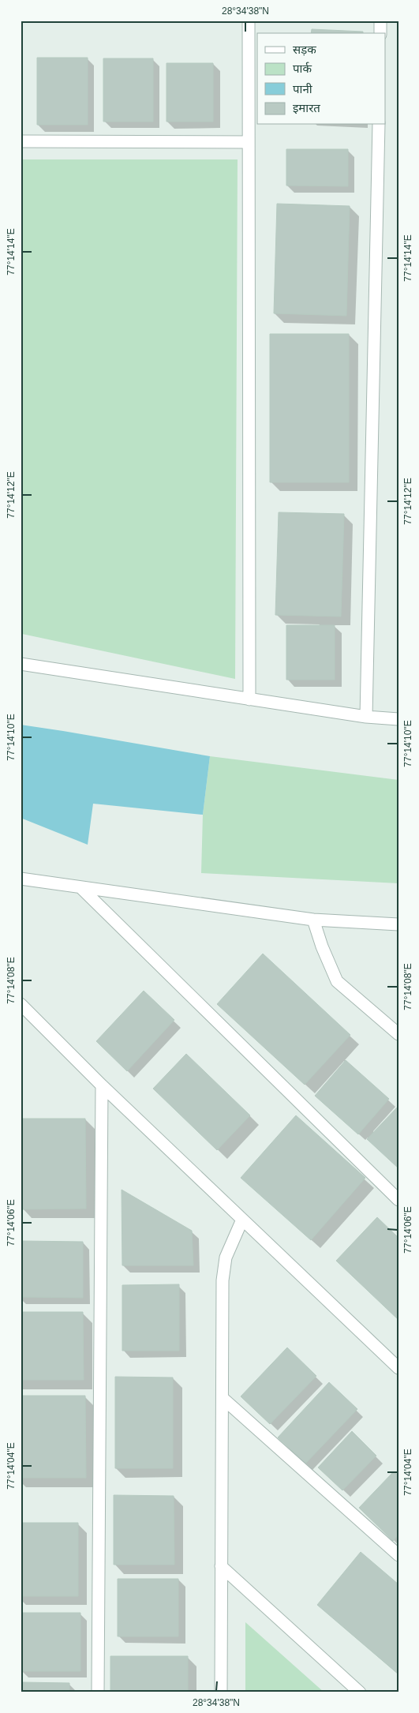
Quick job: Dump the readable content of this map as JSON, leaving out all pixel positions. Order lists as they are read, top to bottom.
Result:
{
  "legend": [
    "सड़क",
    "पार्क",
    "पानी",
    "इमारत"
  ],
  "coordinates": [
    "28°34'38\"N",
    "77°14'14\"E",
    "77°14'12\"E",
    "77°14'10\"E",
    "77°14'08\"E",
    "77°14'06\"E",
    "77°14'04\"E"
  ]
}
